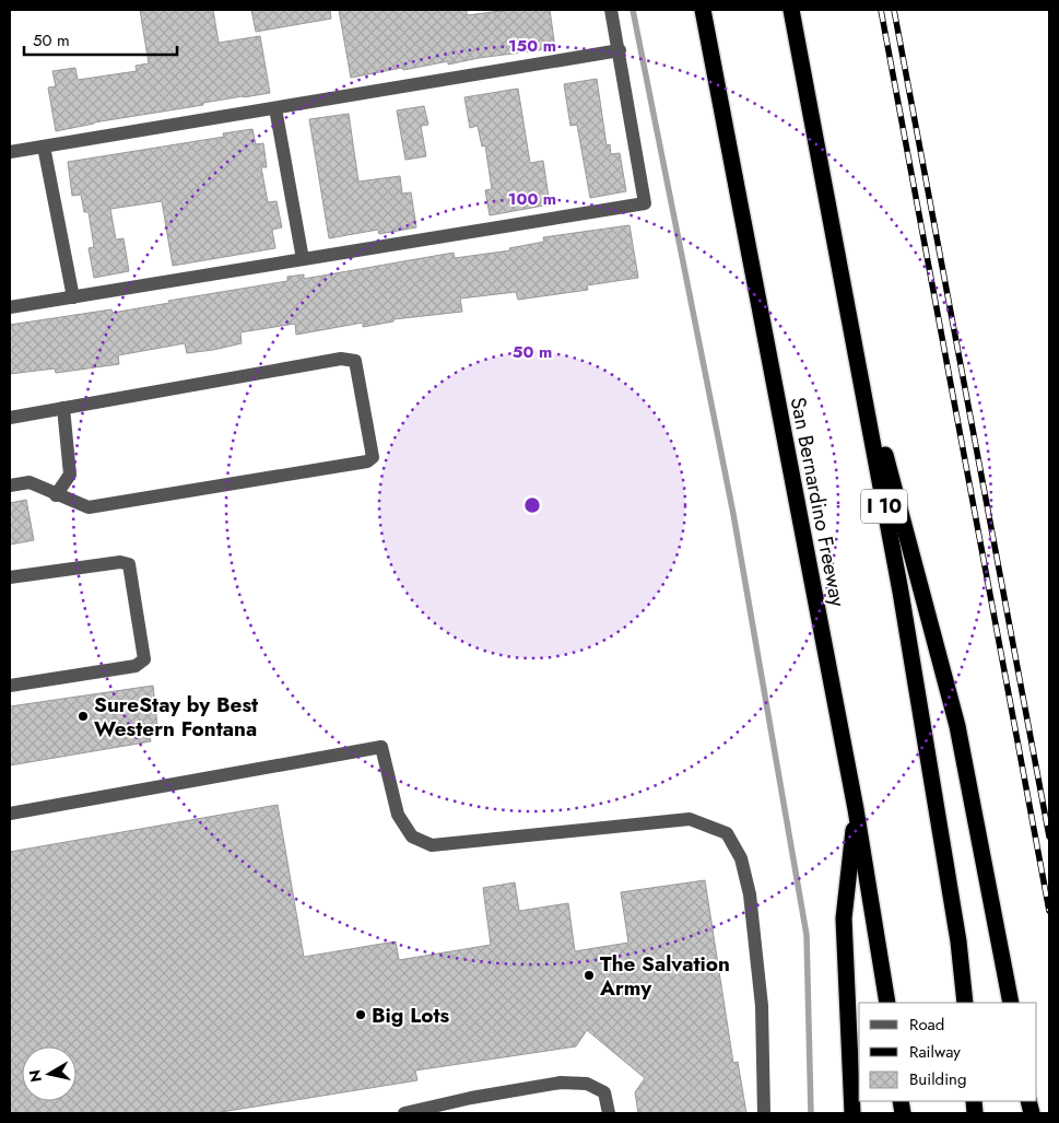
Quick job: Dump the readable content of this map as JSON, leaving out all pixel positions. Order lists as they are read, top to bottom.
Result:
{
  "streets": {
    "highway": ["San Bernardino Freeway", "I 10"]
  },
  "places": ["SureStay by Best Western Fontana", "The Salvation Army", "Big Lots"],
  "legend": ["Road", "Railway", "Building"],
  "scale_bar": "50 m",
  "north": "left",
  "rings": ["150 m", "100 m", "50 m"]
}
